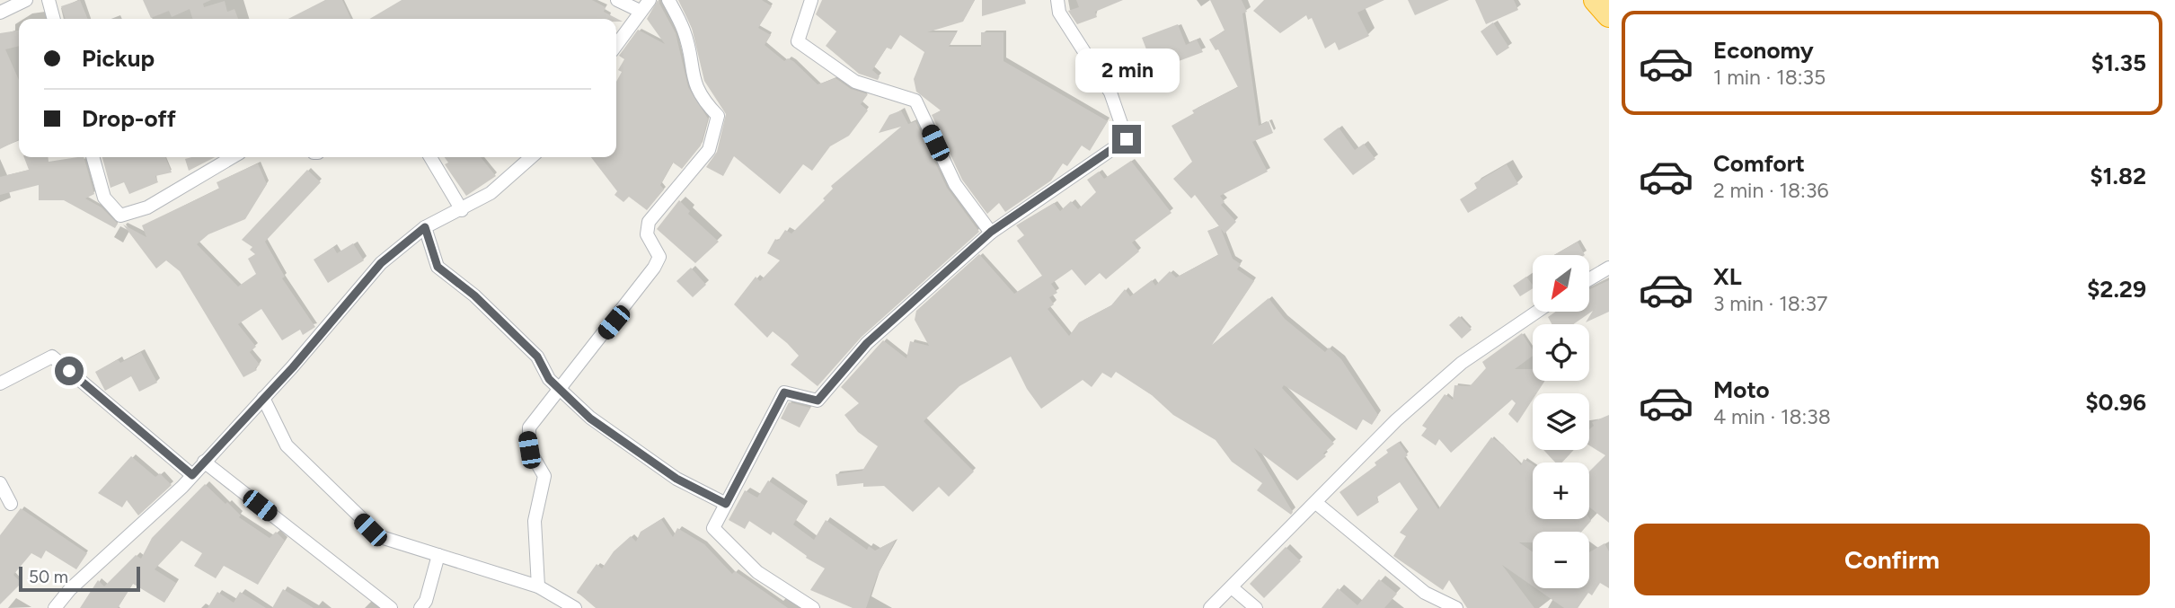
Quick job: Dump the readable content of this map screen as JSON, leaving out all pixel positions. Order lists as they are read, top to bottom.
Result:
{
  "scale_bar": "50 m",
  "north": "bottom left",
  "page": {
    "list": [
      {
        "name": "Economy",
        "note": "1 min · 18:35",
        "value": "$1.35"
      },
      {
        "name": "Comfort",
        "note": "2 min · 18:36",
        "value": "$1.82"
      },
      {
        "name": "XL",
        "note": "3 min · 18:37",
        "value": "$2.29"
      },
      {
        "name": "Moto",
        "note": "4 min · 18:38",
        "value": "$0.96"
      }
    ],
    "banner": ["Pickup", "Drop-off"],
    "bubble": "2 min",
    "map_buttons": ["+", "−"],
    "buttons": "Confirm",
    "scale": "50 m"
  }
}
